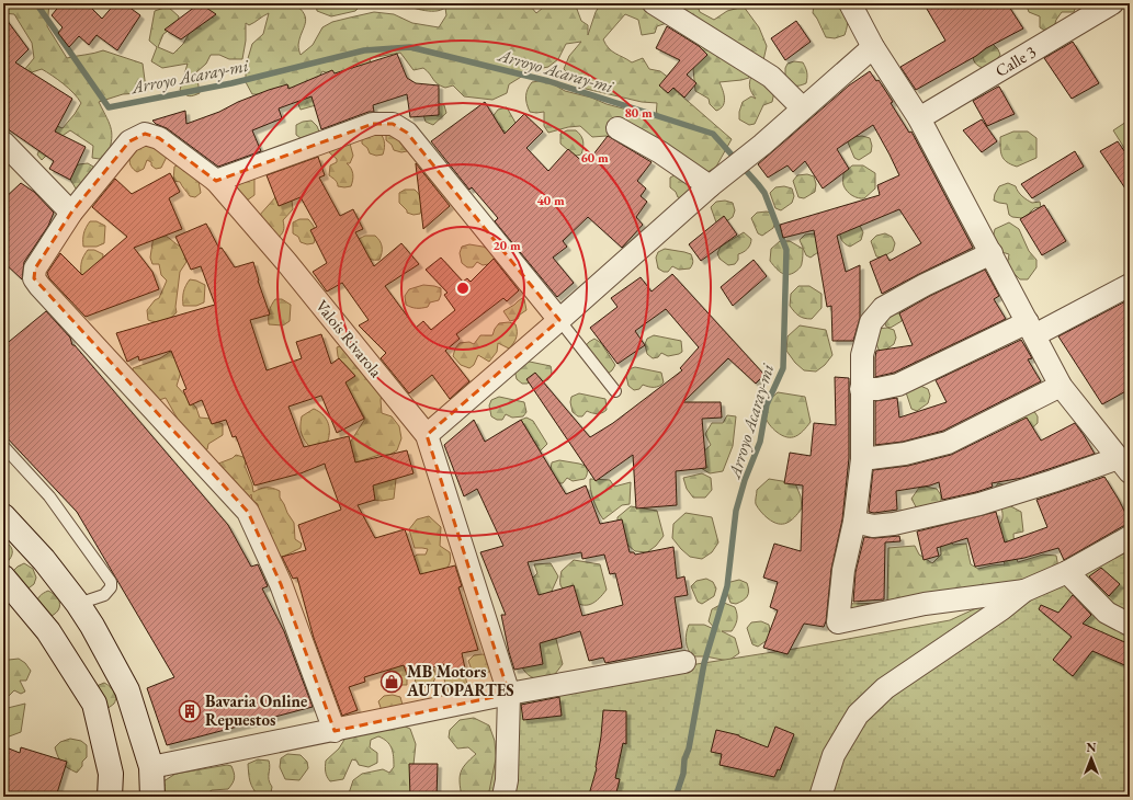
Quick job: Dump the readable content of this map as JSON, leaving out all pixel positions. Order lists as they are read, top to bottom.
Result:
{
  "streets": {
    "street": ["Calle 3", "Valois Rivarola"]
  },
  "water": ["Arroyo Acaray-mi"],
  "places": {
    "shop": ["MB Motors AUTOPARTES"],
    "building": ["Bavaria Online Repuestos"]
  },
  "north": "top",
  "rings": [
    "80 m",
    "60 m",
    "40 m",
    "20 m"
  ]
}
